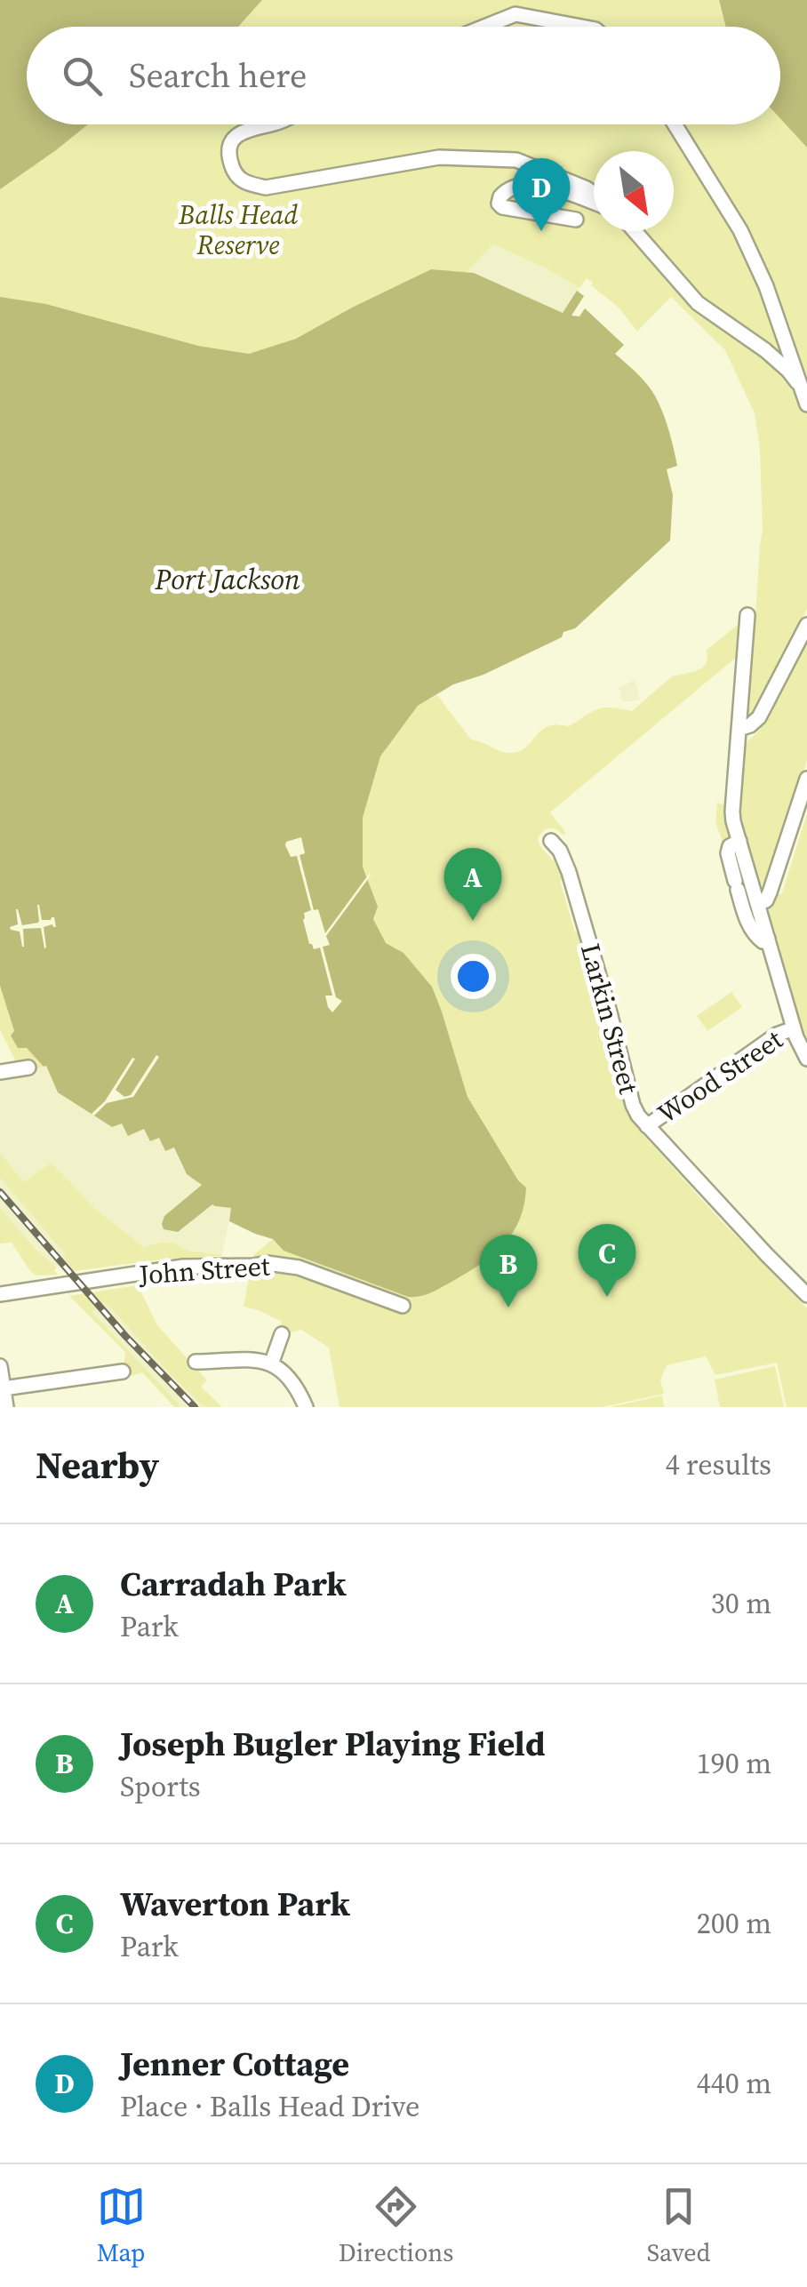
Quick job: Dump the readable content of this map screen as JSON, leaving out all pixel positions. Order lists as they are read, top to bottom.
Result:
{
  "streets": {
    "street": ["Larkin Street", "Wood Street", "John Street"]
  },
  "crossings": [
    ["Larkin Street", "Wood Street"]
  ],
  "water": ["Port Jackson"],
  "parks": ["Balls Head Reserve"],
  "north": "bottom right",
  "page": {
    "search": "Search here",
    "pins": [
      "D",
      "A",
      "C",
      "B"
    ],
    "heading": ["Nearby", "4 results"],
    "list": [
      {
        "mark": "A",
        "name": "Carradah Park",
        "note": "Park",
        "value": "30 m"
      },
      {
        "mark": "B",
        "name": "Joseph Bugler Playing Field",
        "note": "Sports",
        "value": "190 m"
      },
      {
        "mark": "C",
        "name": "Waverton Park",
        "note": "Park",
        "value": "200 m"
      },
      {
        "mark": "D",
        "name": "Jenner Cottage",
        "note": "Place · Balls Head Drive",
        "value": "440 m"
      }
    ],
    "nav": ["Map", "Directions", "Saved"]
  }
}
